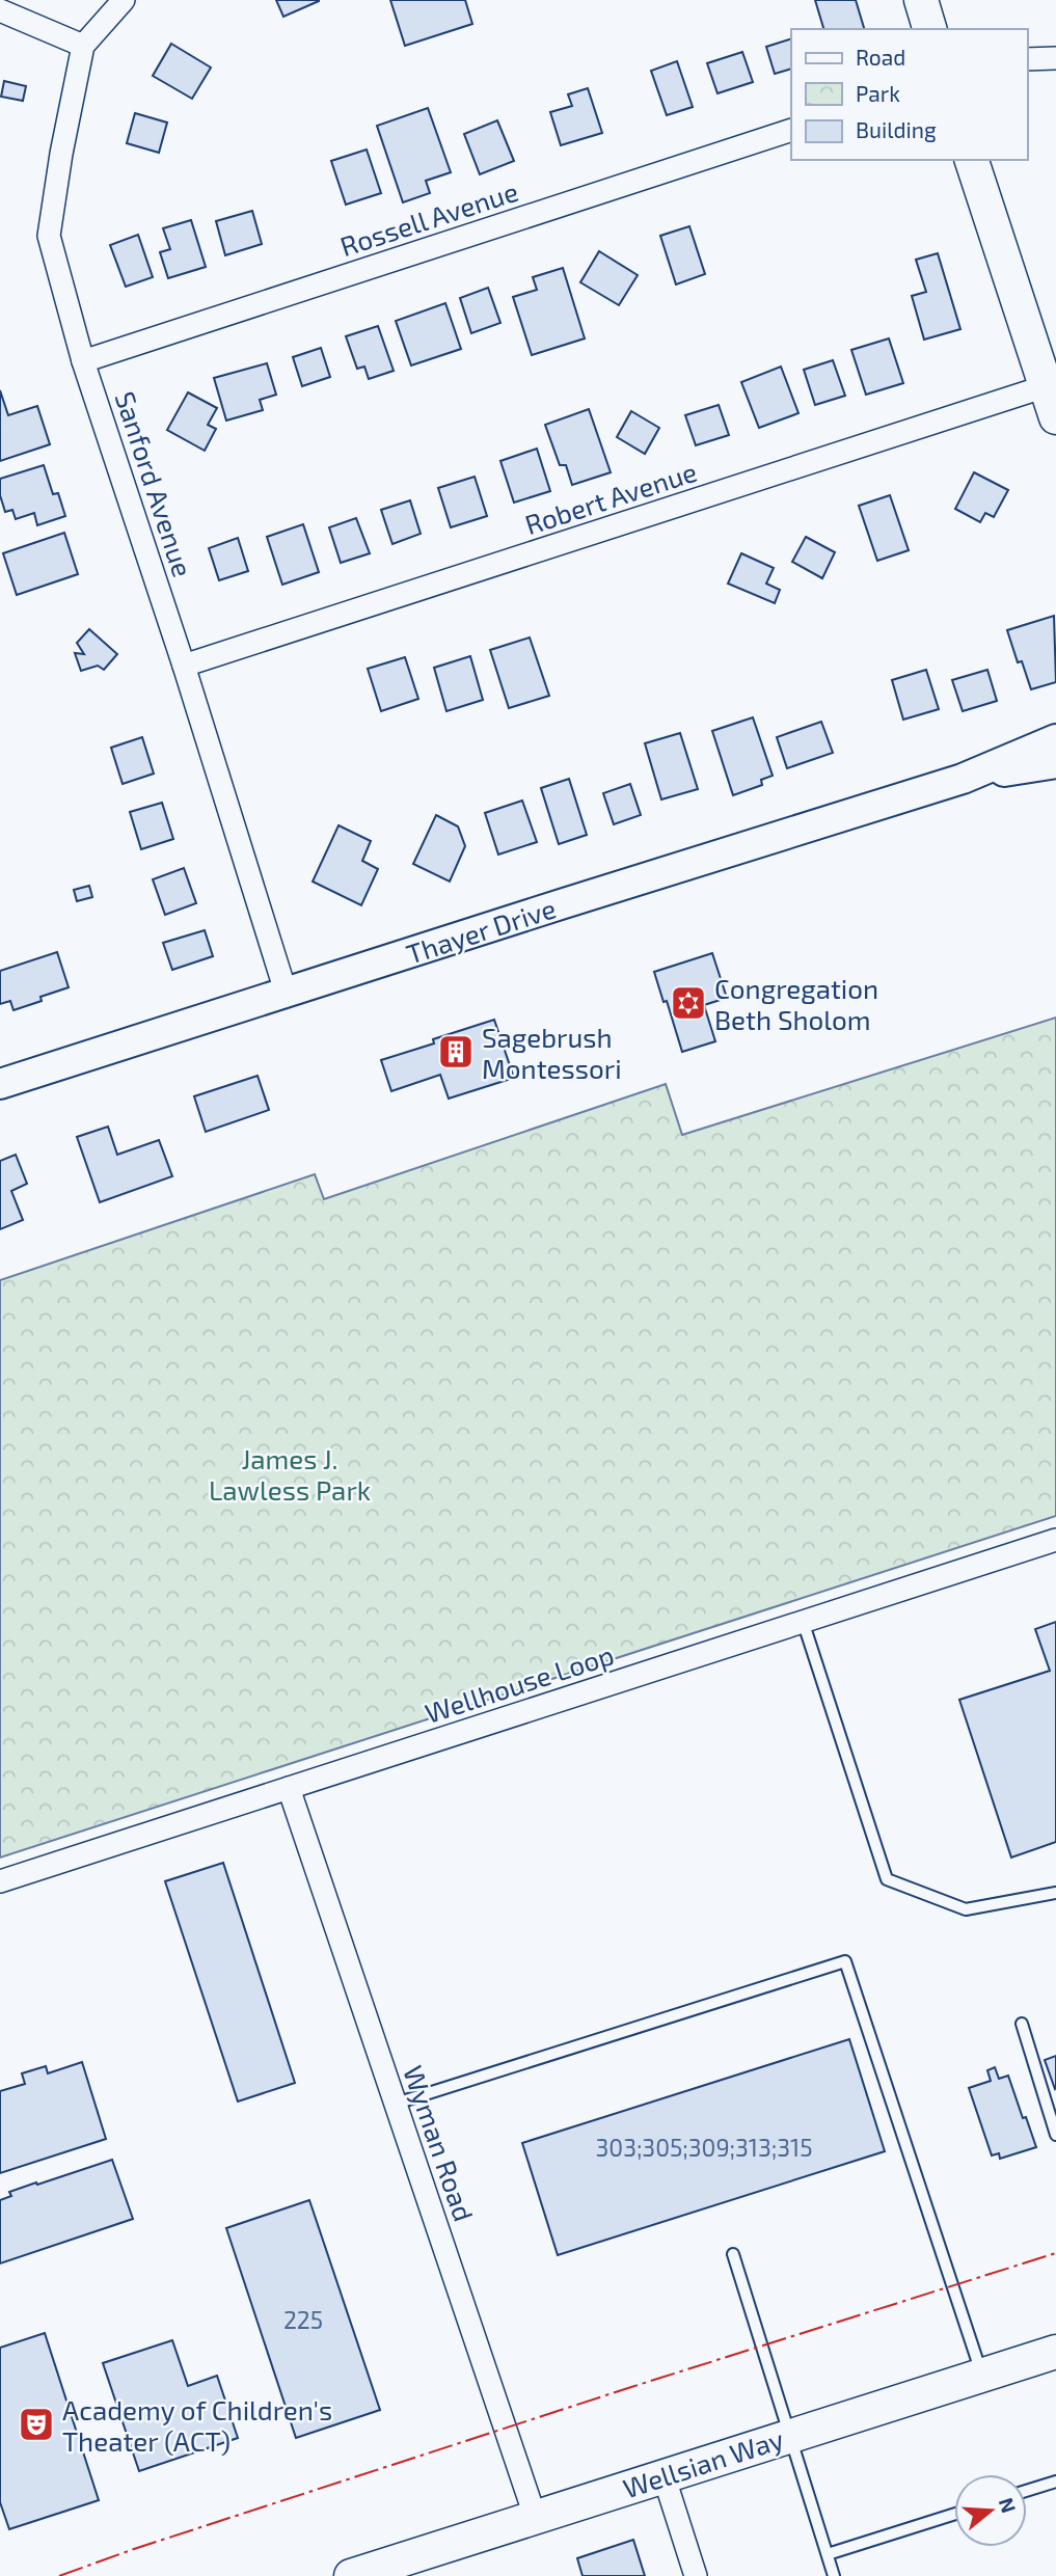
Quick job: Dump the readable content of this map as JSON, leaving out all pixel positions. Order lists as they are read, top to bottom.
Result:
{
  "streets": {
    "main road": ["Wellsian Way"],
    "street": [
      "Rossell Avenue",
      "Sanford Avenue",
      "Robert Avenue",
      "Thayer Drive",
      "Wellhouse Loop",
      "Wyman Road"
    ]
  },
  "crossings": [
    ["Rossell Avenue", "Sanford Avenue"],
    ["Sanford Avenue", "Robert Avenue"],
    ["Sanford Avenue", "Thayer Drive"],
    ["Wellhouse Loop", "Wyman Road"],
    ["Wyman Road", "Wellsian Way"]
  ],
  "parks": ["James J. Lawless Park"],
  "places": {
    "synagogue": ["Congregation Beth Sholom"],
    "building": ["Sagebrush Montessori"],
    "theatre": ["Academy of Children's Theater (ACT)"]
  },
  "house_numbers": ["303;305;309;313;315", "225"],
  "legend": ["Road", "Park", "Building"],
  "north": "right"
}
